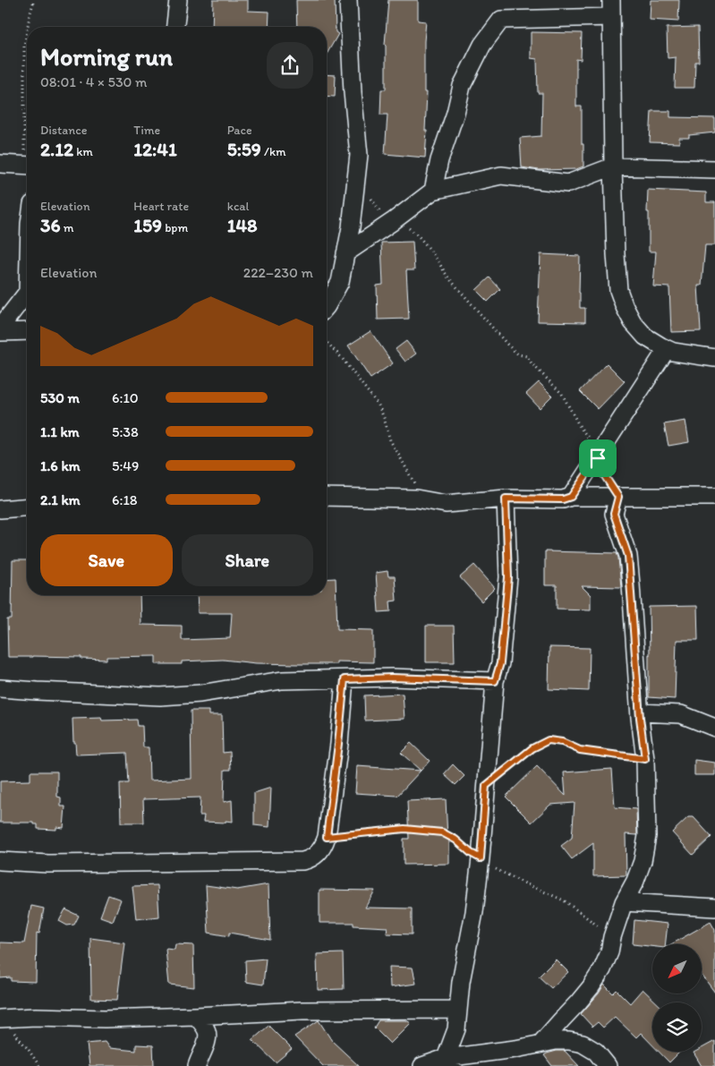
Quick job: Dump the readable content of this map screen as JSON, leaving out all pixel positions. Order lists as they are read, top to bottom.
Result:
{
  "north": "bottom left",
  "page": {
    "heading": ["Morning run", "08:01 · 4 × 530 m"],
    "stats": [
      ["Distance", "2.12 km"],
      ["Time", "12:41"],
      ["Pace", "5:59 /km"],
      ["Elevation", "36 m"],
      ["Heart rate", "159 bpm"],
      ["kcal", "148"]
    ],
    "chart": ["Elevation", "222–230 m"],
    "list": [
      {
        "name": "530 m",
        "note": "6:10"
      },
      {
        "name": "1.1 km",
        "note": "5:38"
      },
      {
        "name": "1.6 km",
        "note": "5:49"
      },
      {
        "name": "2.1 km",
        "note": "6:18"
      }
    ],
    "buttons": ["Save", "Share"]
  }
}
